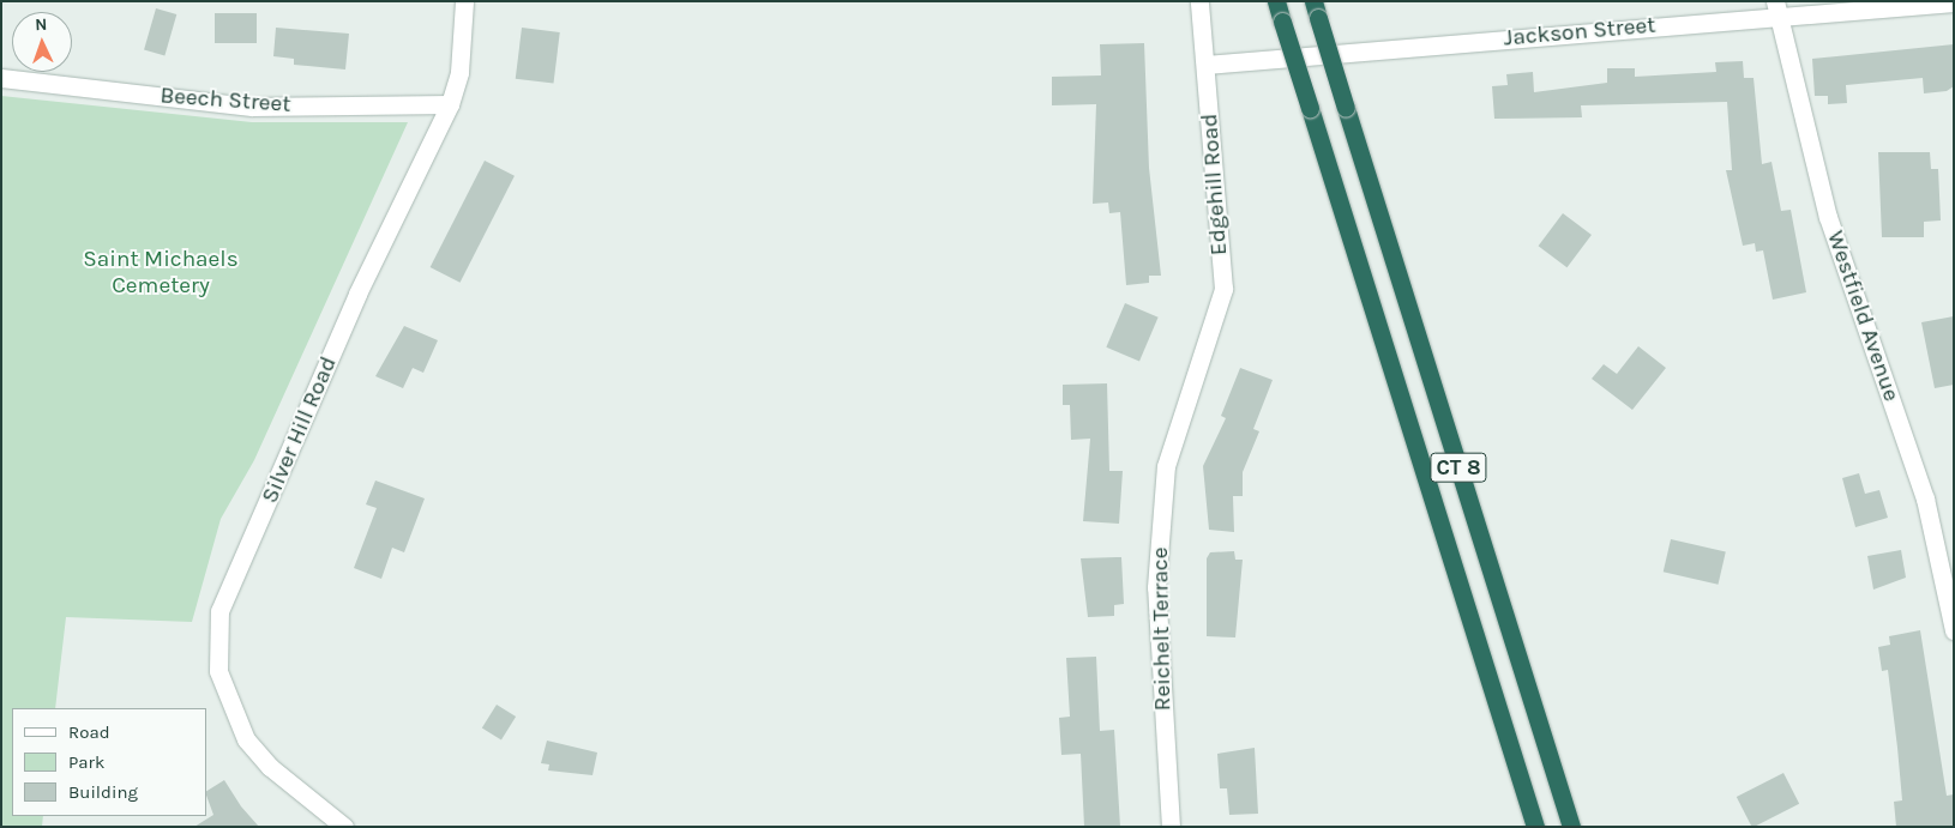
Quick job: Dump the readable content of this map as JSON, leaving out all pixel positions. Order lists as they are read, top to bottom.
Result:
{
  "streets": {
    "highway": ["CT 8"],
    "street": [
      "Jackson Street",
      "Beech Street",
      "Edgehill Road",
      "Westfield Avenue",
      "Silver Hill Road",
      "Reichelt Terrace"
    ]
  },
  "crossings": [
    ["Jackson Street", "Edgehill Road"],
    ["Jackson Street", "Westfield Avenue"],
    ["Beech Street", "Silver Hill Road"],
    ["Edgehill Road", "Reichelt Terrace"]
  ],
  "parks": ["Saint Michaels Cemetery"],
  "legend": ["Road", "Park", "Building"],
  "north": "top"
}
